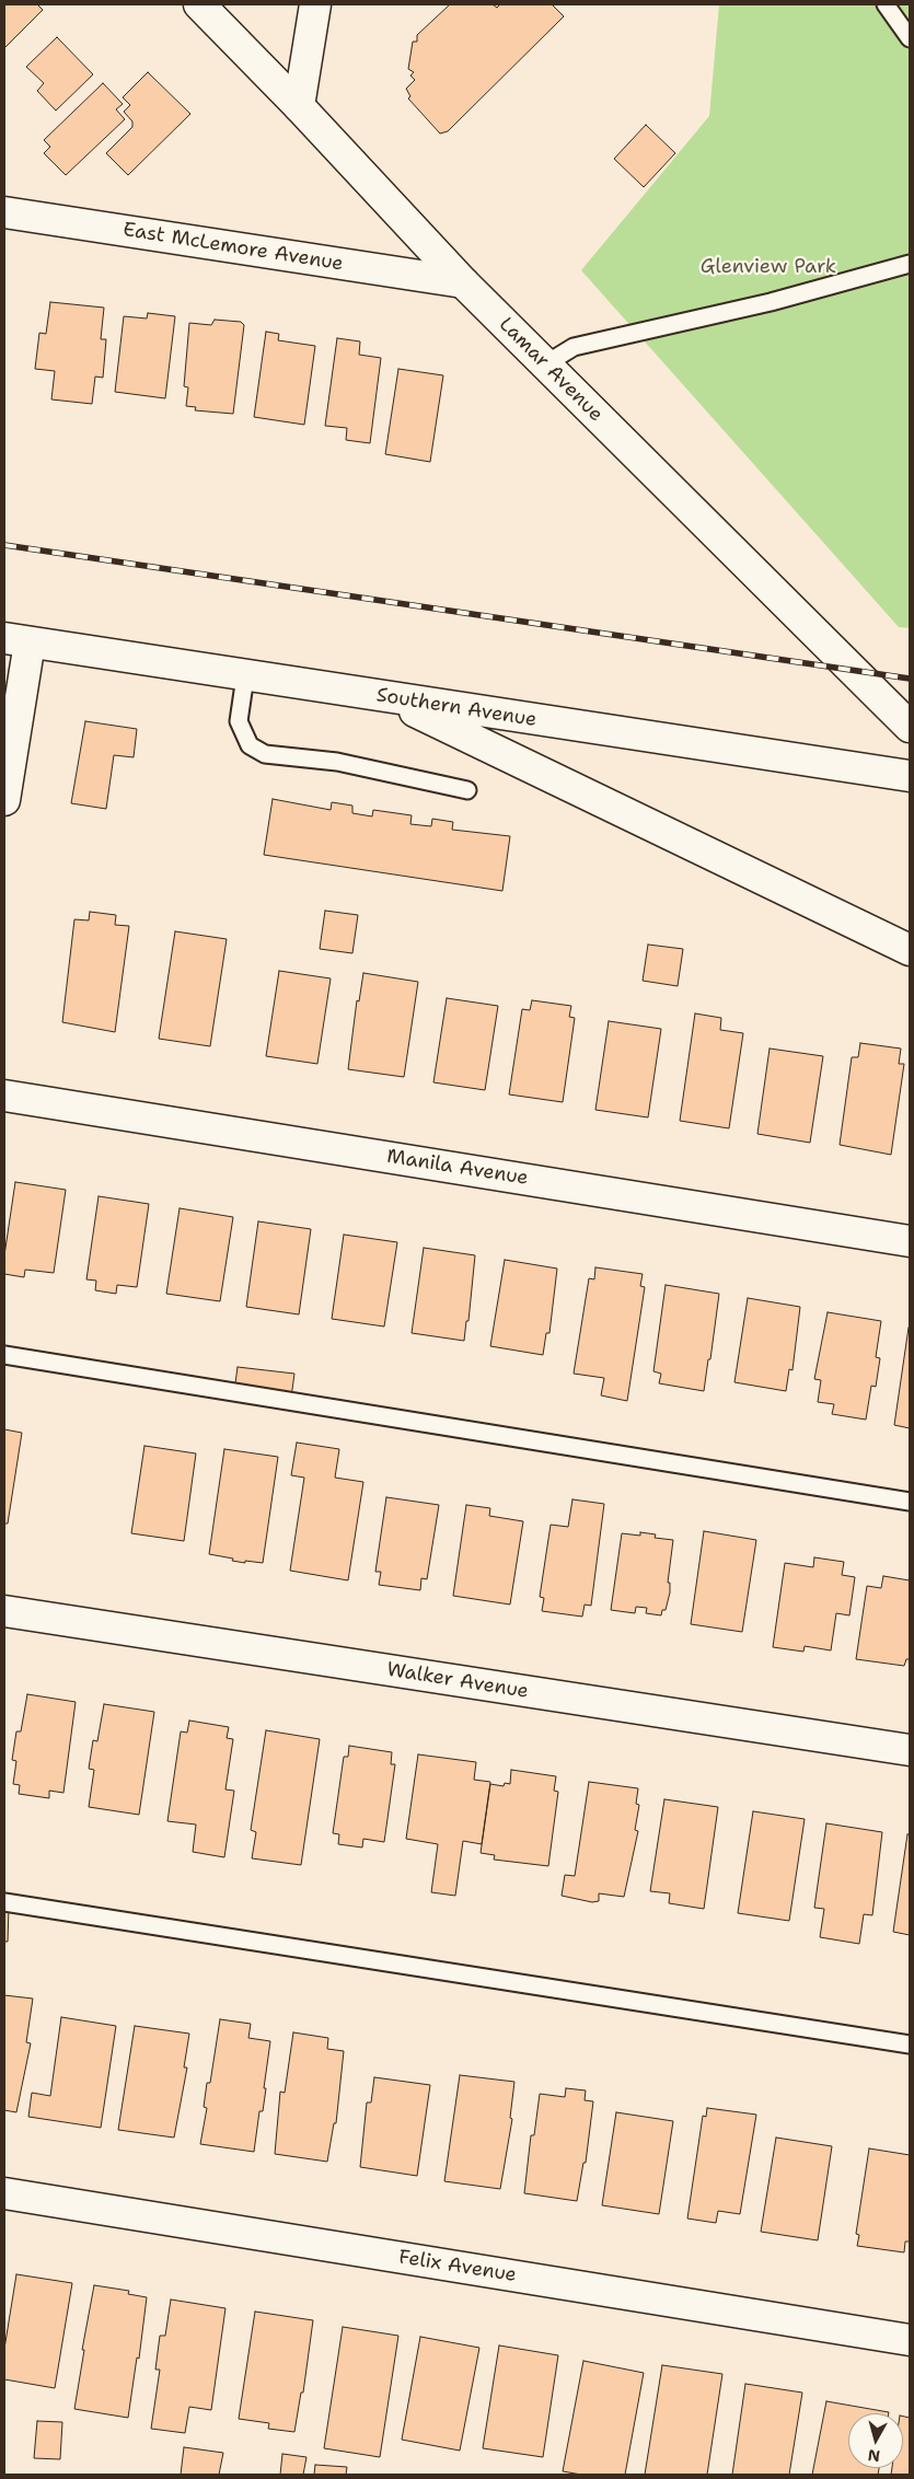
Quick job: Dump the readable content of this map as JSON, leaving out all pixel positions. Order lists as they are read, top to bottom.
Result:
{
  "streets": {
    "street": [
      "East McLemore Avenue",
      "Lamar Avenue",
      "Southern Avenue",
      "Manila Avenue",
      "Walker Avenue",
      "Felix Avenue"
    ]
  },
  "crossings": [
    ["East McLemore Avenue", "Lamar Avenue"]
  ],
  "parks": ["Glenview Park"],
  "north": "bottom"
}
